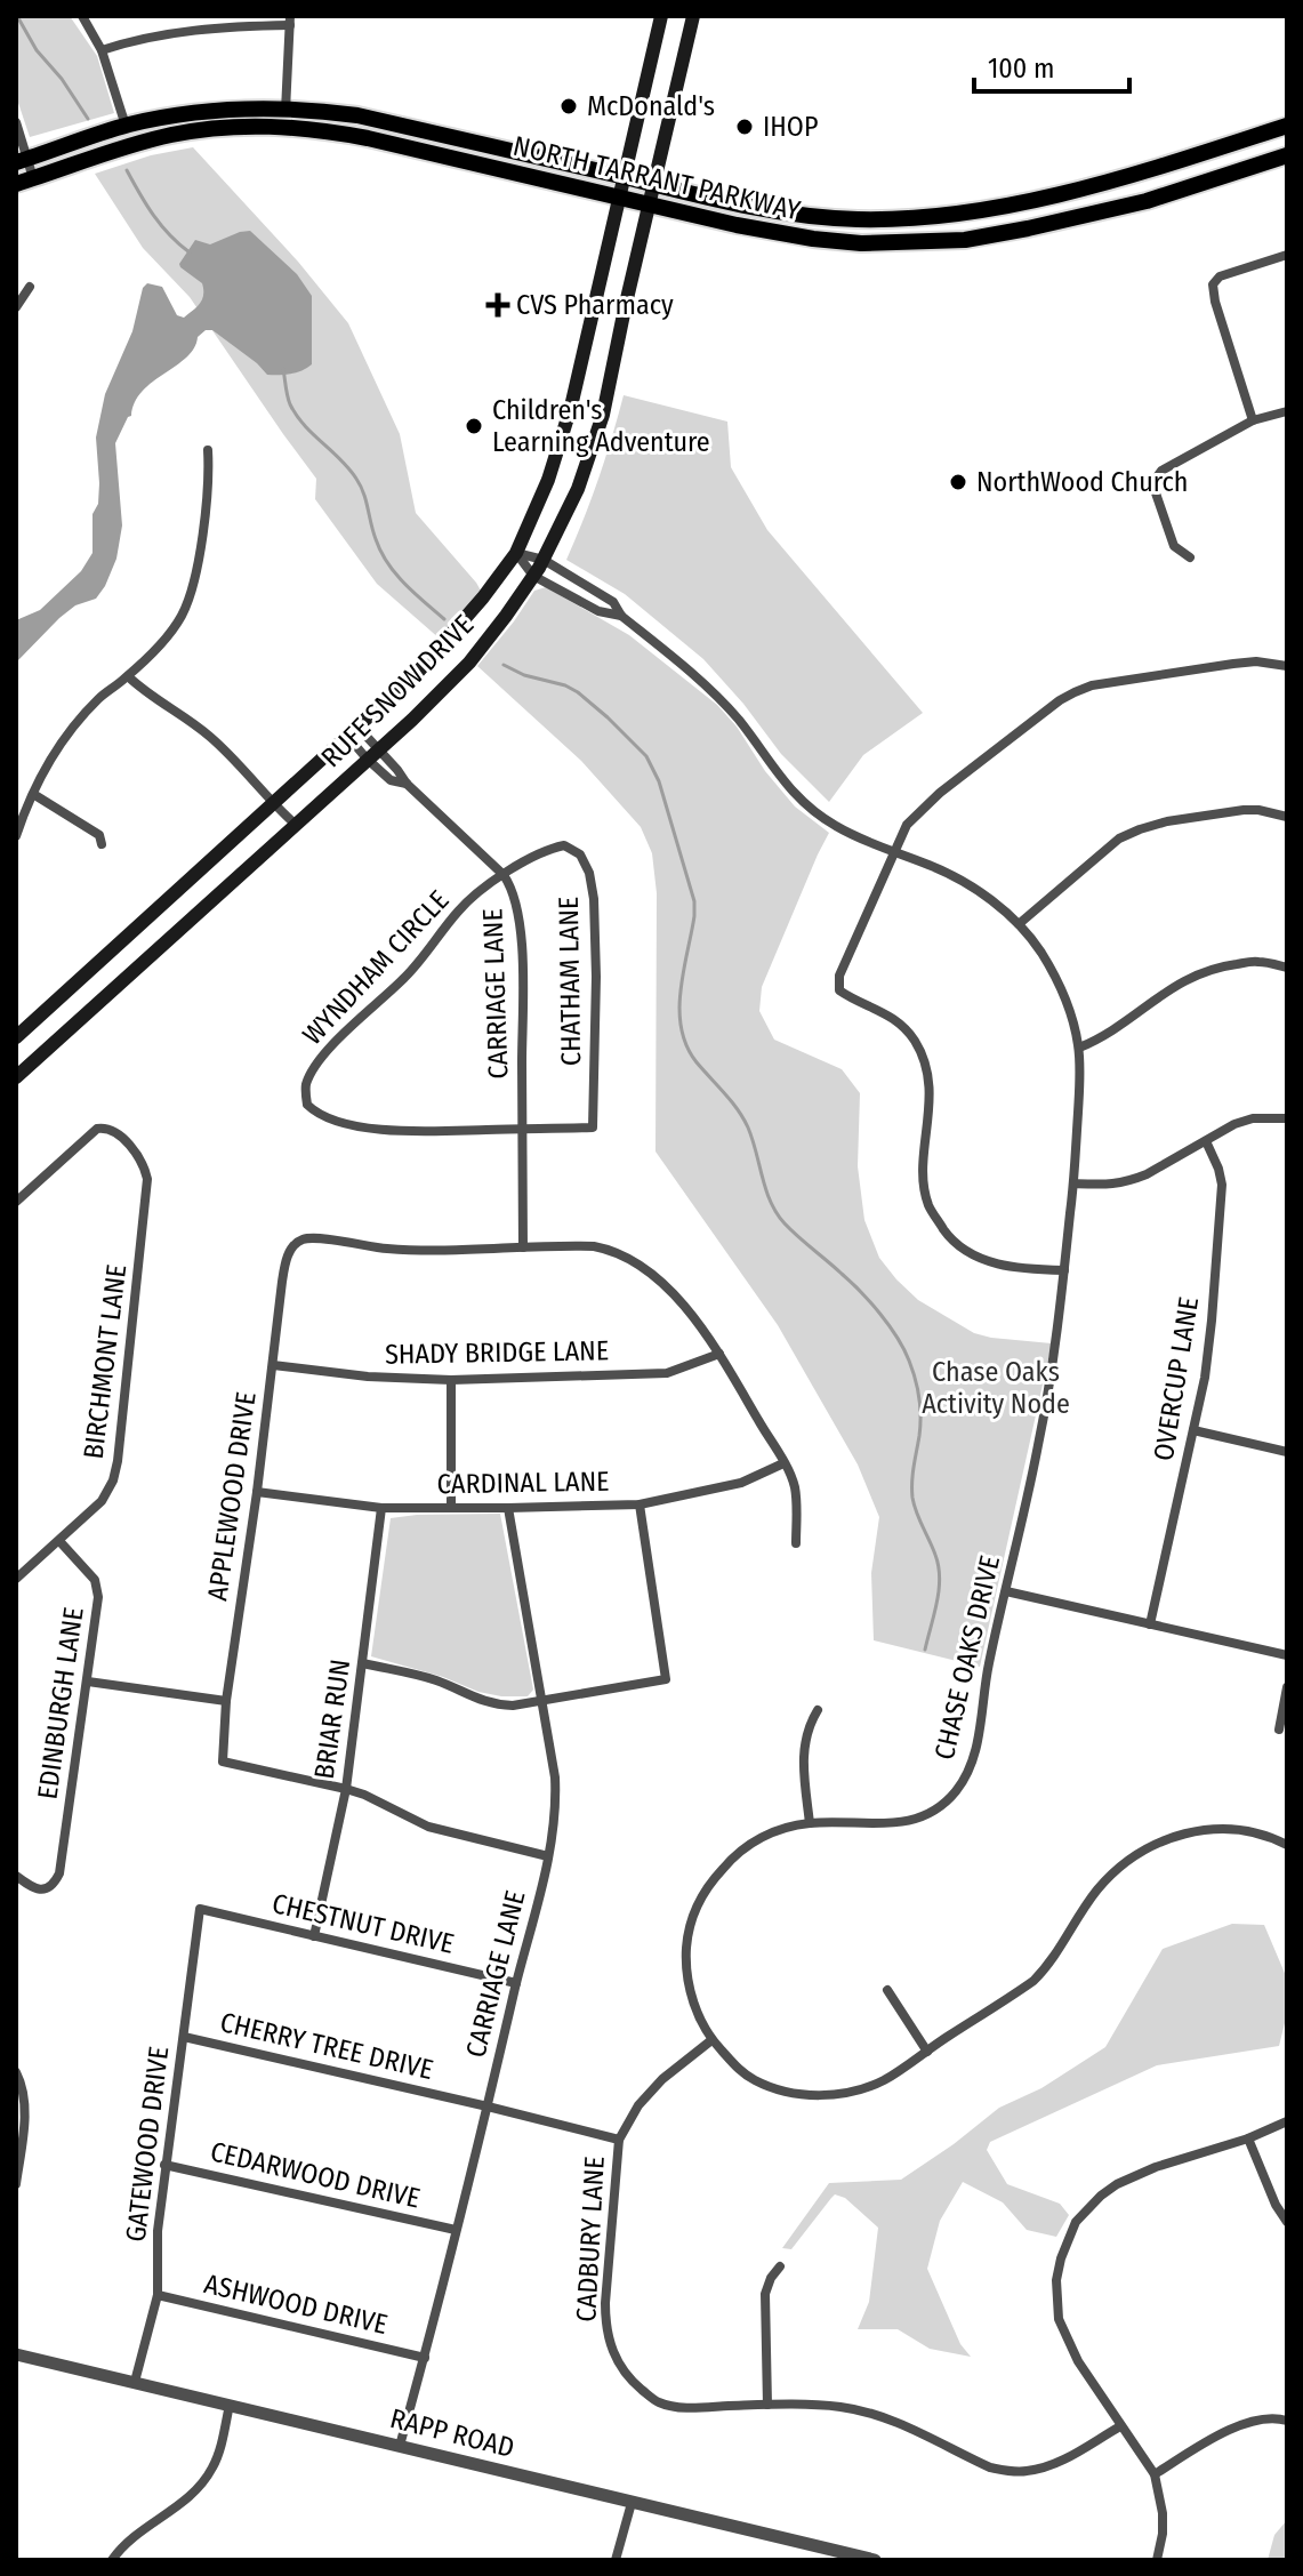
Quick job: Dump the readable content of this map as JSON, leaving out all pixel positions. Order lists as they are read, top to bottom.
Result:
{
  "streets": {
    "main road": ["NORTH TARRANT PARKWAY", "RUFE SNOW DRIVE"],
    "street": [
      "WYNDHAM CIRCLE",
      "CHATHAM LANE",
      "CARRIAGE LANE",
      "SHADY BRIDGE LANE",
      "BIRCHMONT LANE",
      "OVERCUP LANE",
      "CARDINAL LANE",
      "APPLEWOOD DRIVE",
      "CHASE OAKS DRIVE",
      "EDINBURGH LANE",
      "BRIAR RUN",
      "CHESTNUT DRIVE",
      "CHERRY TREE DRIVE",
      "GATEWOOD DRIVE",
      "CEDARWOOD DRIVE",
      "CADBURY LANE",
      "ASHWOOD DRIVE",
      "RAPP ROAD"
    ]
  },
  "crossings": [
    ["NORTH TARRANT PARKWAY", "RUFE SNOW DRIVE"],
    ["RUFE SNOW DRIVE", "CARRIAGE LANE"],
    ["RUFE SNOW DRIVE", "CHASE OAKS DRIVE"],
    ["WYNDHAM CIRCLE", "CHATHAM LANE"],
    ["WYNDHAM CIRCLE", "CARRIAGE LANE"],
    ["CHATHAM LANE", "CARRIAGE LANE"],
    ["CARRIAGE LANE", "CARDINAL LANE"],
    ["CARRIAGE LANE", "APPLEWOOD DRIVE"],
    ["CARRIAGE LANE", "CHESTNUT DRIVE"],
    ["CARRIAGE LANE", "CHERRY TREE DRIVE"],
    ["CARRIAGE LANE", "CEDARWOOD DRIVE"],
    ["CARRIAGE LANE", "ASHWOOD DRIVE"],
    ["CARRIAGE LANE", "RAPP ROAD"],
    ["SHADY BRIDGE LANE", "APPLEWOOD DRIVE"],
    ["BIRCHMONT LANE", "EDINBURGH LANE"],
    ["CARDINAL LANE", "APPLEWOOD DRIVE"],
    ["CARDINAL LANE", "BRIAR RUN"],
    ["APPLEWOOD DRIVE", "BRIAR RUN"],
    ["CHASE OAKS DRIVE", "CADBURY LANE"],
    ["BRIAR RUN", "CHESTNUT DRIVE"],
    ["CHESTNUT DRIVE", "GATEWOOD DRIVE"],
    ["CHERRY TREE DRIVE", "GATEWOOD DRIVE"],
    ["CHERRY TREE DRIVE", "CADBURY LANE"],
    ["GATEWOOD DRIVE", "CEDARWOOD DRIVE"],
    ["GATEWOOD DRIVE", "ASHWOOD DRIVE"],
    ["GATEWOOD DRIVE", "RAPP ROAD"]
  ],
  "parks": ["Chase Oaks Activity Node"],
  "places": {
    "other": [
      "McDonald's",
      "IHOP",
      "Children's Learning Adventure",
      "NorthWood Church"
    ],
    "health": ["CVS Pharmacy"]
  },
  "scale_bar": "100 m"
}
